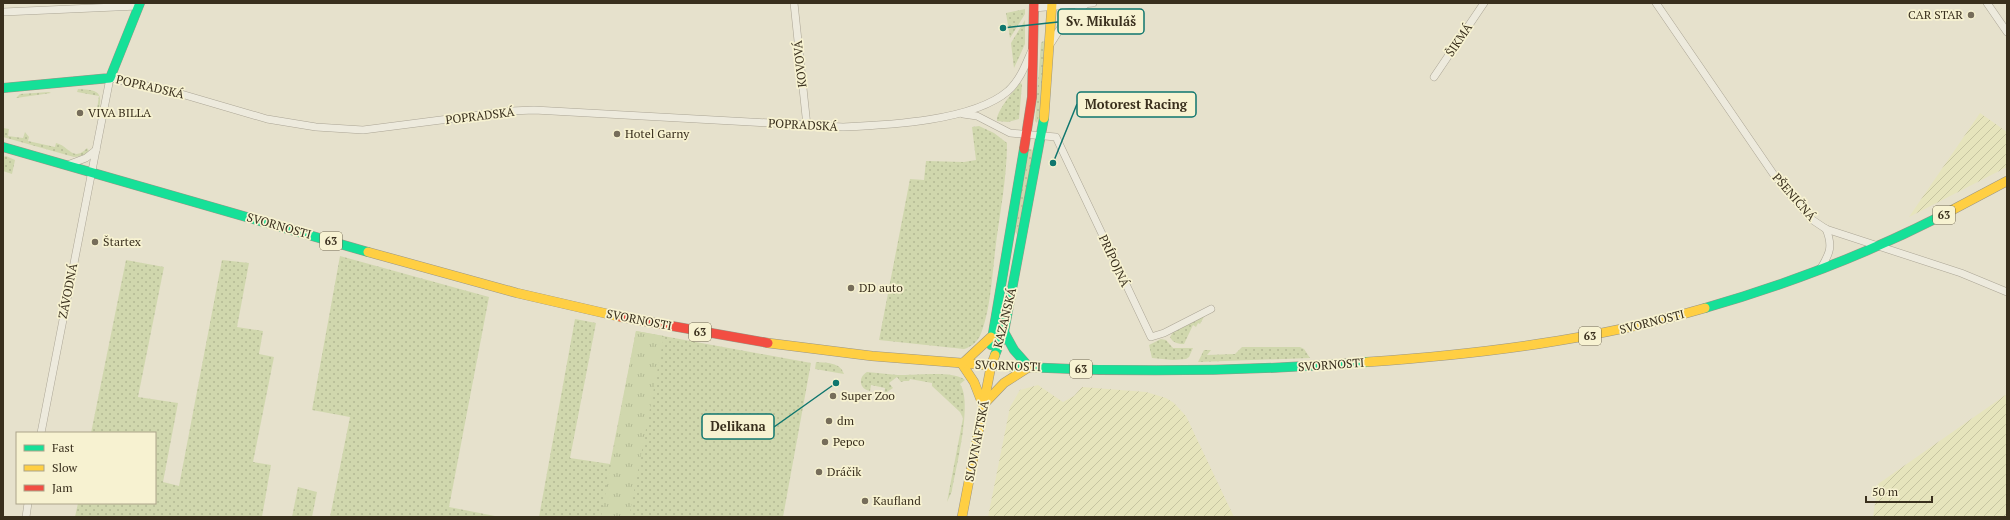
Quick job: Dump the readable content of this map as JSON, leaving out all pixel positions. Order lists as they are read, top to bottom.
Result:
{
  "streets": {
    "main road": [
      "POPRADSKÁ",
      "63",
      "SVORNOSTI",
      "KAZANSKÁ",
      "SLOVNAFTSKÁ"
    ],
    "street": [
      "ŠIKMÁ",
      "KOVOVÁ",
      "PŠENIČNÁ",
      "PRÍPOJNÁ",
      "ZÁVODNÁ"
    ]
  },
  "crossings": [
    ["KOVOVÁ", "POPRADSKÁ"],
    ["POPRADSKÁ", "PRÍPOJNÁ"],
    ["POPRADSKÁ", "ZÁVODNÁ"],
    ["POPRADSKÁ", "KAZANSKÁ"],
    ["PŠENIČNÁ", "SVORNOSTI"],
    ["SVORNOSTI", "ZÁVODNÁ"],
    ["SVORNOSTI", "KAZANSKÁ"],
    ["SVORNOSTI", "SLOVNAFTSKÁ"],
    ["PRÍPOJNÁ", "KAZANSKÁ"],
    ["KAZANSKÁ", "SLOVNAFTSKÁ"]
  ],
  "places": [
    "CAR STAR",
    "Sv. Mikuláš",
    "VIVA BILLA",
    "Hotel Garny",
    "Motorest Racing",
    "Štartex",
    "DD auto",
    "Delikana",
    "Super Zoo",
    "dm",
    "Pepco",
    "Dráčik",
    "Kaufland"
  ],
  "legend": ["Fast", "Slow", "Jam"],
  "scale_bar": "50 m"
}
